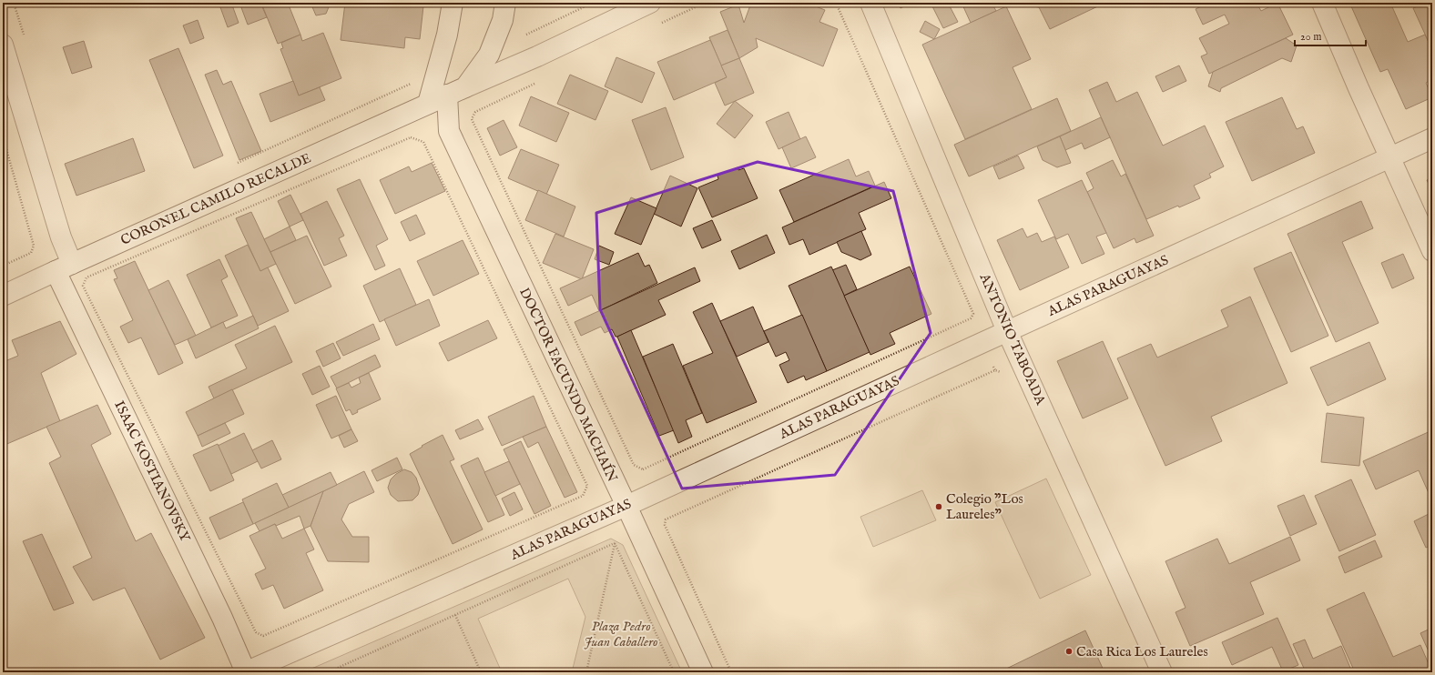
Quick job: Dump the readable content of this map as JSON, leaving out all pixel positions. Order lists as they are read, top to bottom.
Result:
{
  "streets": {
    "street": [
      "CORONEL CAMILO RECALDE",
      "ALAS PARAGUAYAS",
      "ANTONIO TABOADA",
      "DOCTOR FACUNDO MACHAÍN",
      "ISAAC KOSTIANOVSKY"
    ]
  },
  "crossings": [
    ["CORONEL CAMILO RECALDE", "ISAAC KOSTIANOVSKY"],
    ["ALAS PARAGUAYAS", "ANTONIO TABOADA"],
    ["ALAS PARAGUAYAS", "DOCTOR FACUNDO MACHAÍN"],
    ["ALAS PARAGUAYAS", "ISAAC KOSTIANOVSKY"]
  ],
  "parks": ["Plaza Pedro Juan Caballero"],
  "places": ["Colegio \"Los Laureles\"", "Casa Rica Los Laureles"],
  "scale_bar": "20 m"
}
